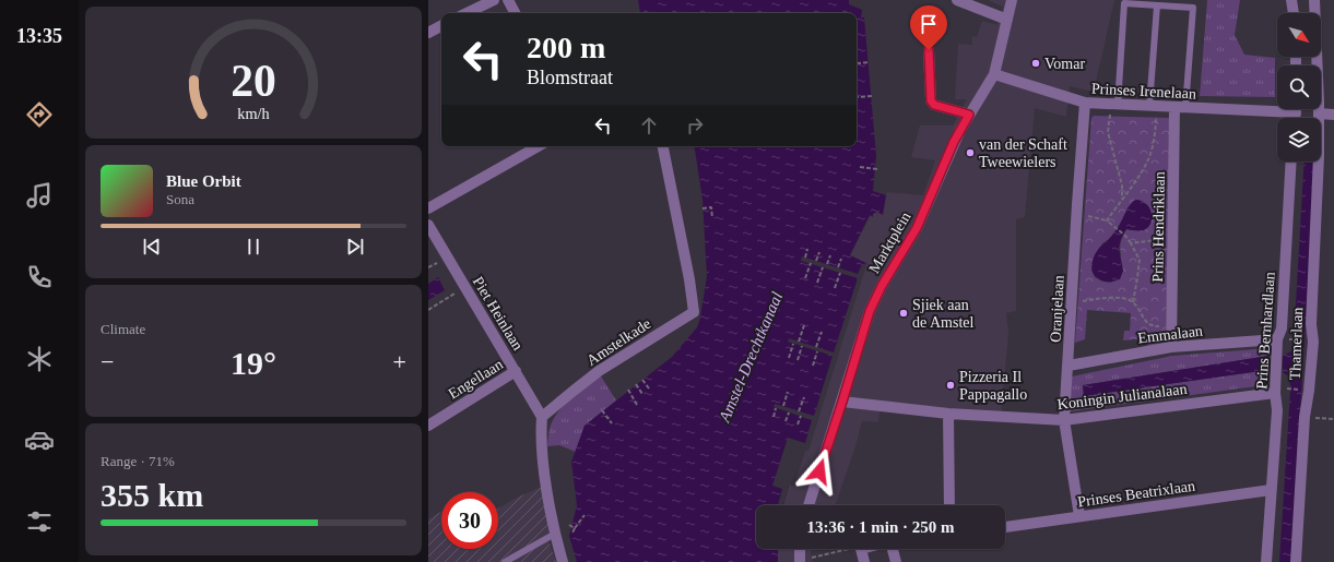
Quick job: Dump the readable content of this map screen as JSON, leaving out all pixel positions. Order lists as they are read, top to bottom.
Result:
{
  "streets": {
    "street": [
      "Prinses Irenelaan",
      "Prins Hendriklaan",
      "Marktplein",
      "Oranjelaan",
      "Piet Heinlaan",
      "Prins Bernhardlaan",
      "Emmalaan",
      "Amstelkade",
      "Thamerlaan",
      "Engellaan",
      "Koningin Julianalaan",
      "Prinses Beatrixlaan"
    ]
  },
  "crossings": [
    ["Prinses Irenelaan", "Prins Hendriklaan"],
    ["Prinses Irenelaan", "Marktplein"],
    ["Prinses Irenelaan", "Oranjelaan"],
    ["Prins Hendriklaan", "Emmalaan"],
    ["Marktplein", "Koningin Julianalaan"],
    ["Oranjelaan", "Emmalaan"],
    ["Oranjelaan", "Koningin Julianalaan"],
    ["Oranjelaan", "Prinses Beatrixlaan"],
    ["Piet Heinlaan", "Amstelkade"],
    ["Piet Heinlaan", "Engellaan"],
    ["Prins Bernhardlaan", "Emmalaan"],
    ["Prins Bernhardlaan", "Koningin Julianalaan"],
    ["Prins Bernhardlaan", "Prinses Beatrixlaan"]
  ],
  "water": ["Amstel-Drechtkanaal"],
  "places": [
    "Vomar",
    "van der Schaft Tweewielers",
    "Sjiek aan de Amstel",
    "Pizzeria Il Pappagallo"
  ],
  "north": "bottom right",
  "page": {
    "tabs": "13:35",
    "turn": ["200 m", "Blomstraat"],
    "song": ["Blue Orbit", "Sona"],
    "tile": [
      "Climate",
      ["Range · 71%", "355 km"]
    ],
    "heat": ["−", "19°", "+"],
    "limit": "30",
    "trip": "13:36 · 1 min · 250 m",
    "gauge": ["20", "km/h"]
  }
}
